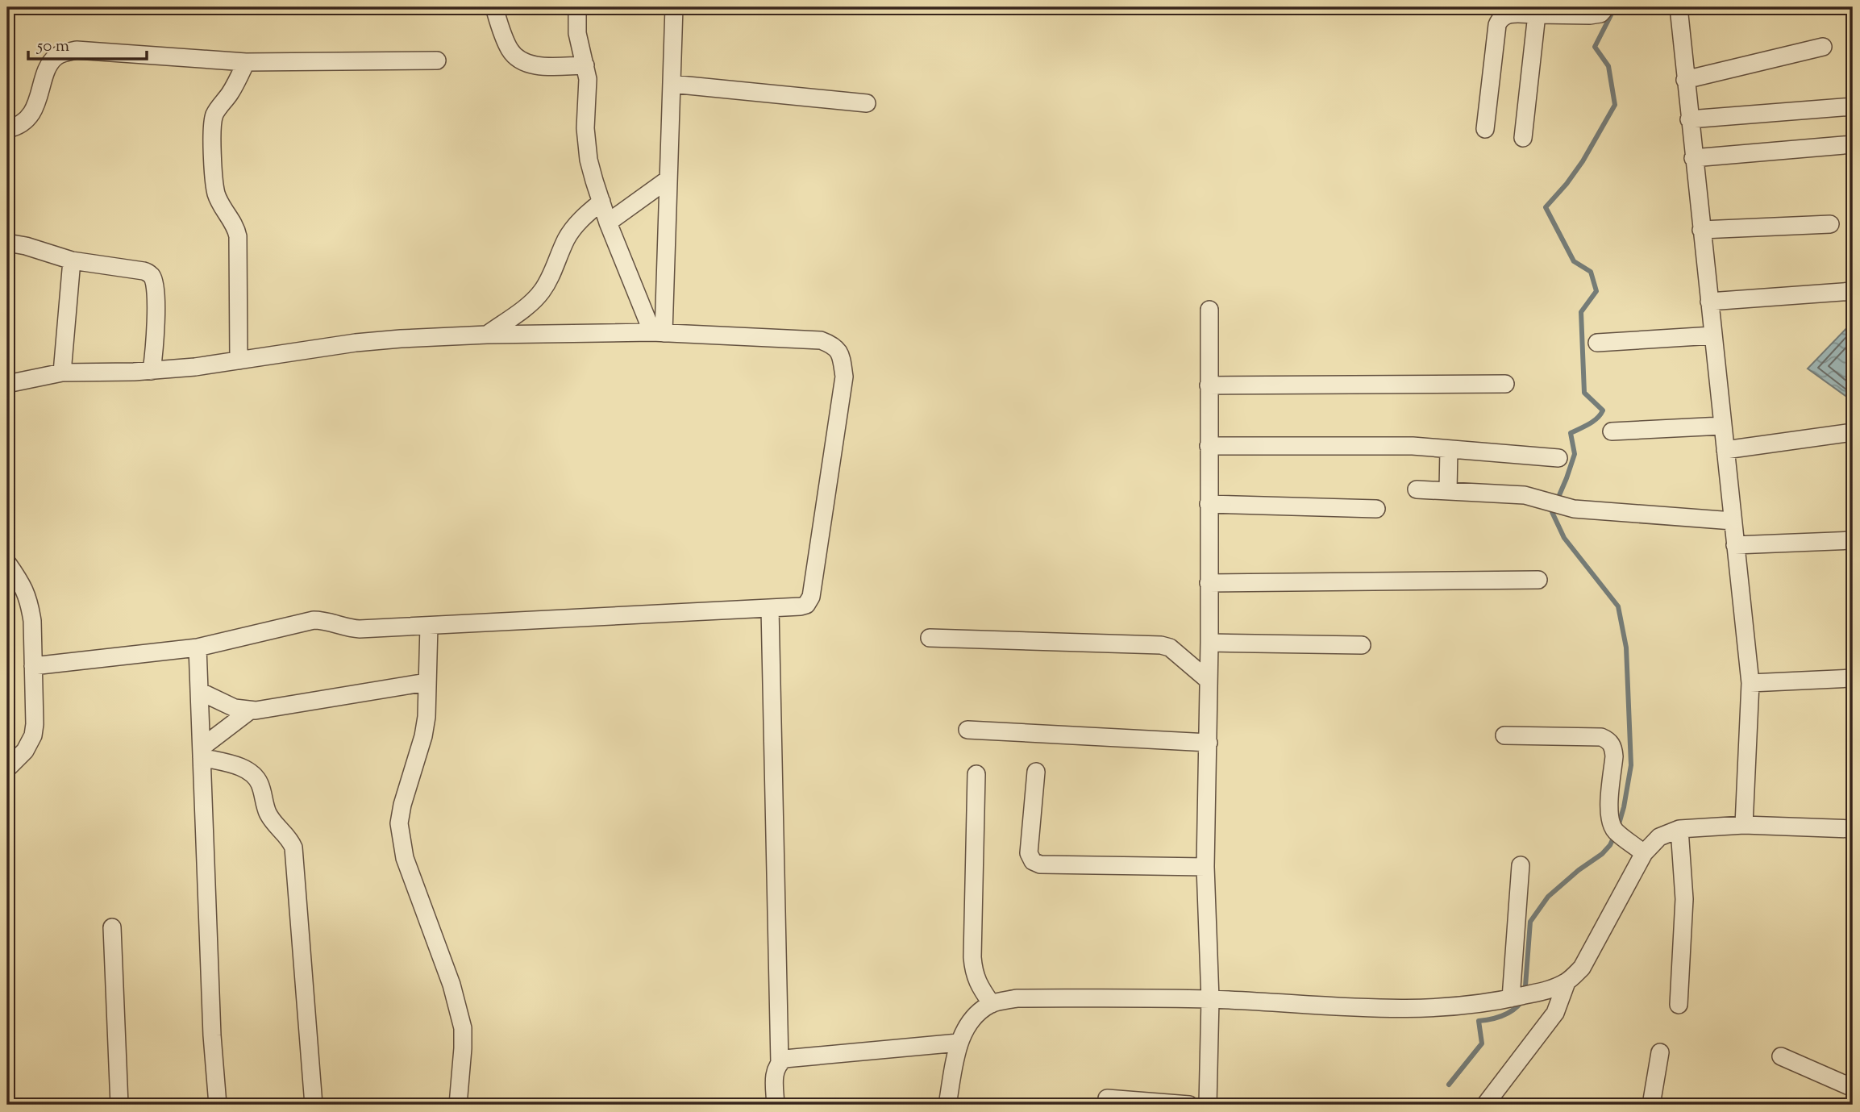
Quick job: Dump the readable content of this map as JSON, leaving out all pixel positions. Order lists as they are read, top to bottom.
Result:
{
  "scale_bar": "50 m"
}
